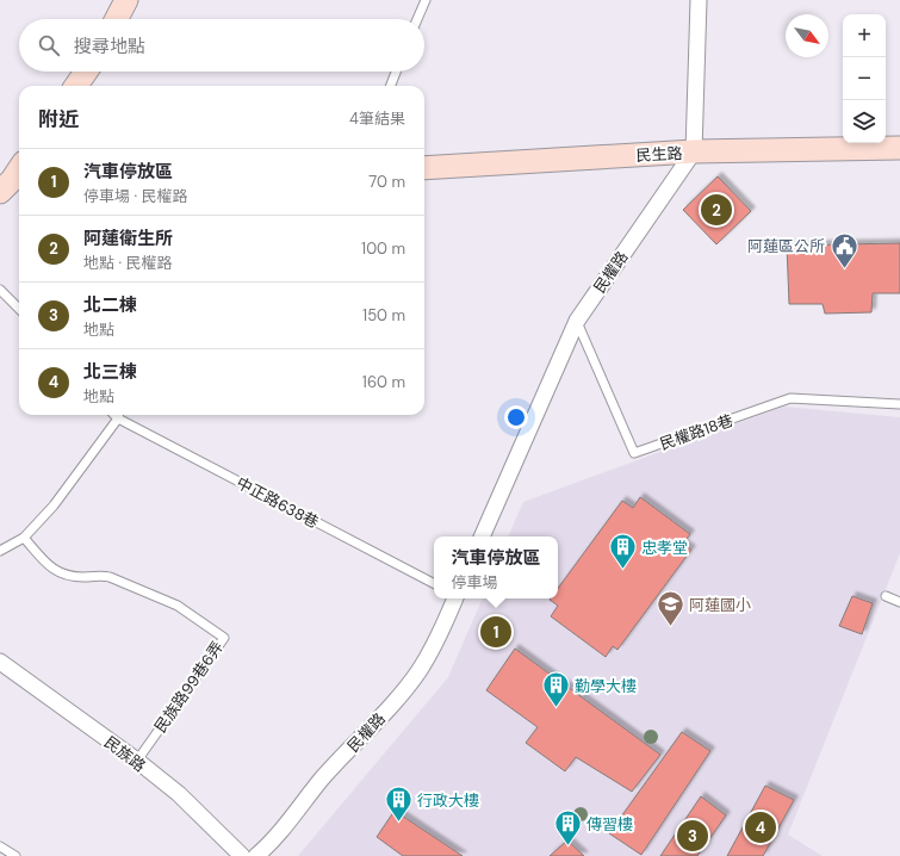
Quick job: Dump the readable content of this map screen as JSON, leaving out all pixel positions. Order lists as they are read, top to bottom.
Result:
{
  "streets": {
    "street": ["民生路", "民權路", "民族路"],
    "lane": ["民權路18巷", "中正路638巷", "民族路99巷6弄"]
  },
  "crossings": [
    ["民生路", "民權路"],
    ["民權路", "民權路18巷"],
    ["民族路99巷6弄", "民族路"]
  ],
  "places": {
    "public building": ["阿蓮區公所"],
    "building": [
      "忠孝堂",
      "勤學大樓",
      "行政大樓",
      "傳習樓"
    ],
    "school or university": ["阿蓮國小"]
  },
  "north": "bottom right",
  "page": {
    "map_buttons": ["+", "−"],
    "search": "搜尋地點",
    "heading": ["附近", "4筆結果"],
    "list": [
      {
        "mark": "1",
        "name": "汽車停放區",
        "note": "停車場 · 民權路",
        "value": "70 m"
      },
      {
        "mark": "2",
        "name": "阿蓮衛生所",
        "note": "地點 · 民權路",
        "value": "100 m"
      },
      {
        "mark": "3",
        "name": "北二棟",
        "note": "地點",
        "value": "150 m"
      },
      {
        "mark": "4",
        "name": "北三棟",
        "note": "地點",
        "value": "160 m"
      }
    ],
    "pins": [
      "2",
      "1",
      "4",
      "3"
    ],
    "popup": ["汽車停放區", "停車場"]
  }
}
